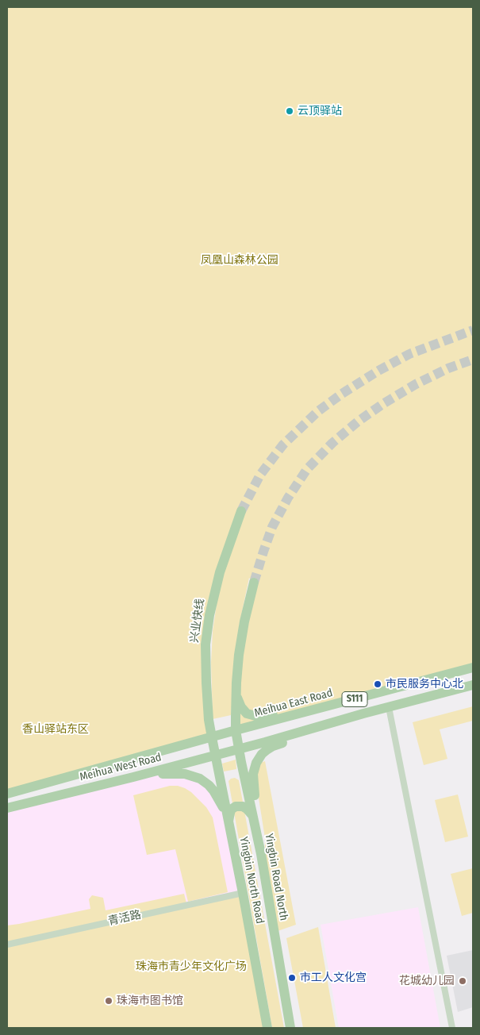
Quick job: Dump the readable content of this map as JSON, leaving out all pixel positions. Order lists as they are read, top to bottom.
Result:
{
  "streets": {
    "main road": [
      "兴业快线",
      "S111",
      "Meihua East Road",
      "Meihua West Road",
      "Yingbin Road North",
      "Yingbin North Road"
    ],
    "street": ["青活路"]
  },
  "crossings": [
    ["兴业快线", "Meihua East Road"],
    ["兴业快线", "Meihua West Road"],
    ["兴业快线", "Yingbin North Road"],
    ["S111", "Meihua West Road"],
    ["S111", "Yingbin Road North"],
    ["Meihua East Road", "Meihua West Road"],
    ["Meihua East Road", "Yingbin Road North"],
    ["Meihua East Road", "Yingbin North Road"],
    ["Meihua West Road", "Yingbin Road North"],
    ["Meihua West Road", "Yingbin North Road"],
    ["Yingbin North Road", "青活路"]
  ],
  "parks": ["凤凰山森林公园", "香山驿站东区", "珠海市青少年文化广场"],
  "places": [
    "云顶驿站",
    "市民服务中心北",
    "市工人文化宫",
    "花城幼儿园",
    "珠海市图书馆"
  ]
}
